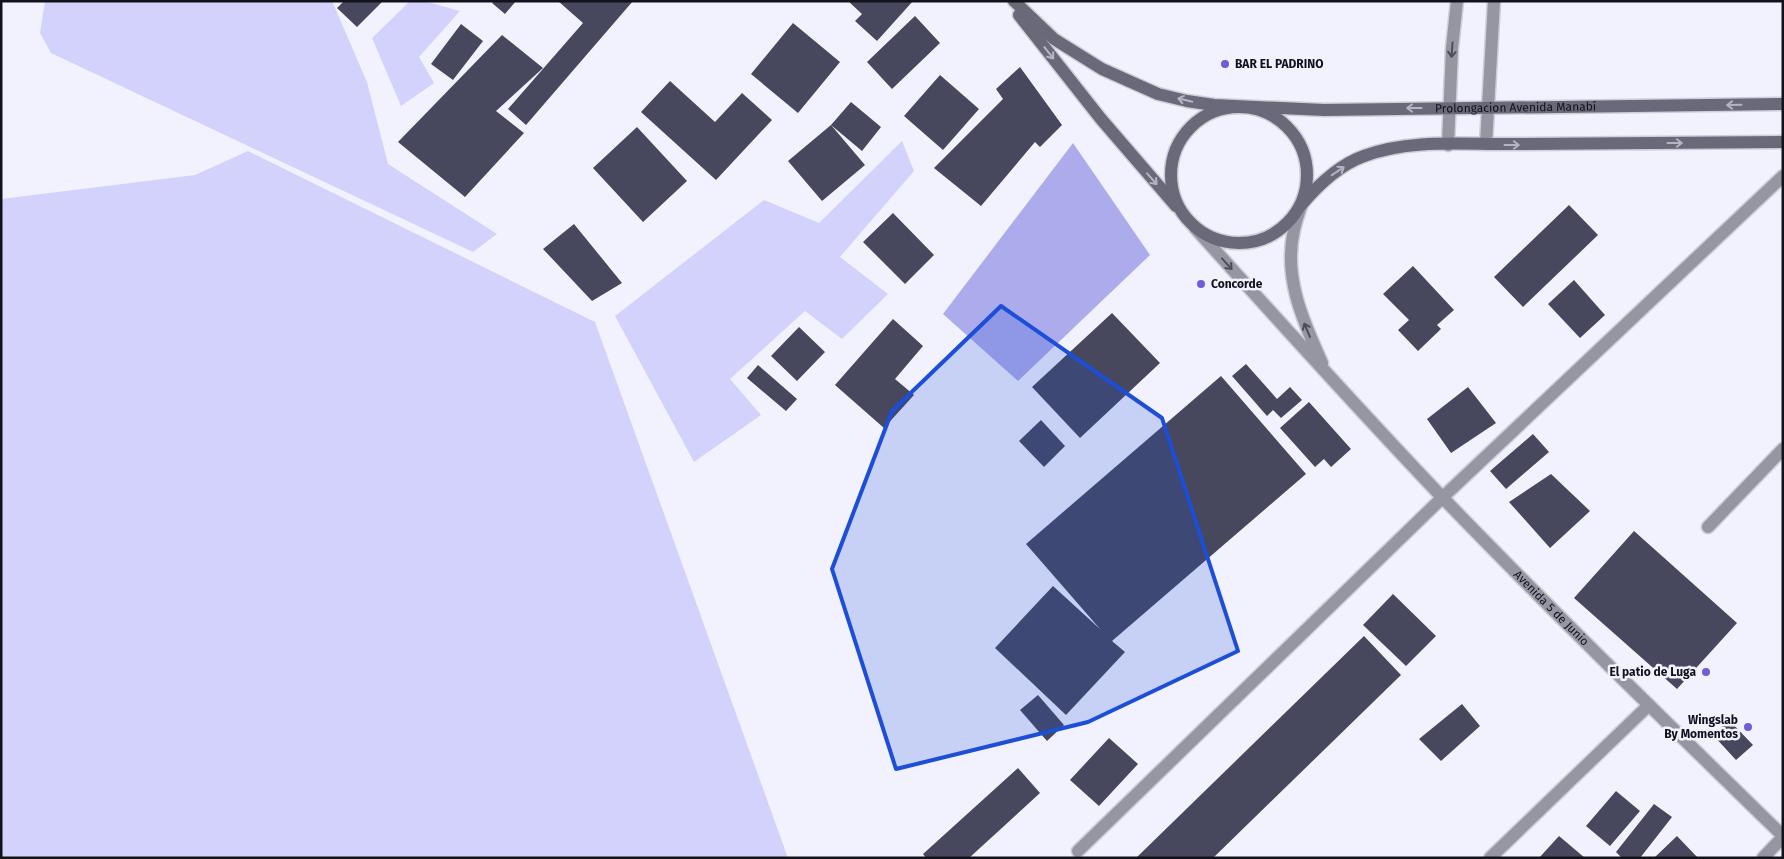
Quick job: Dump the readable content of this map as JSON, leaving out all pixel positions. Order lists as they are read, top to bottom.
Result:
{
  "streets": {
    "main road": ["Prolongacion Avenida Manabí"],
    "street": ["Avenida 5 de Junio"]
  },
  "crossings": [
    ["Prolongacion Avenida Manabí", "Avenida 5 de Junio"]
  ],
  "places": [
    "BAR EL PADRINO",
    "Concorde",
    "El patio de Luga",
    "Wingslab By Momentos"
  ]
}
